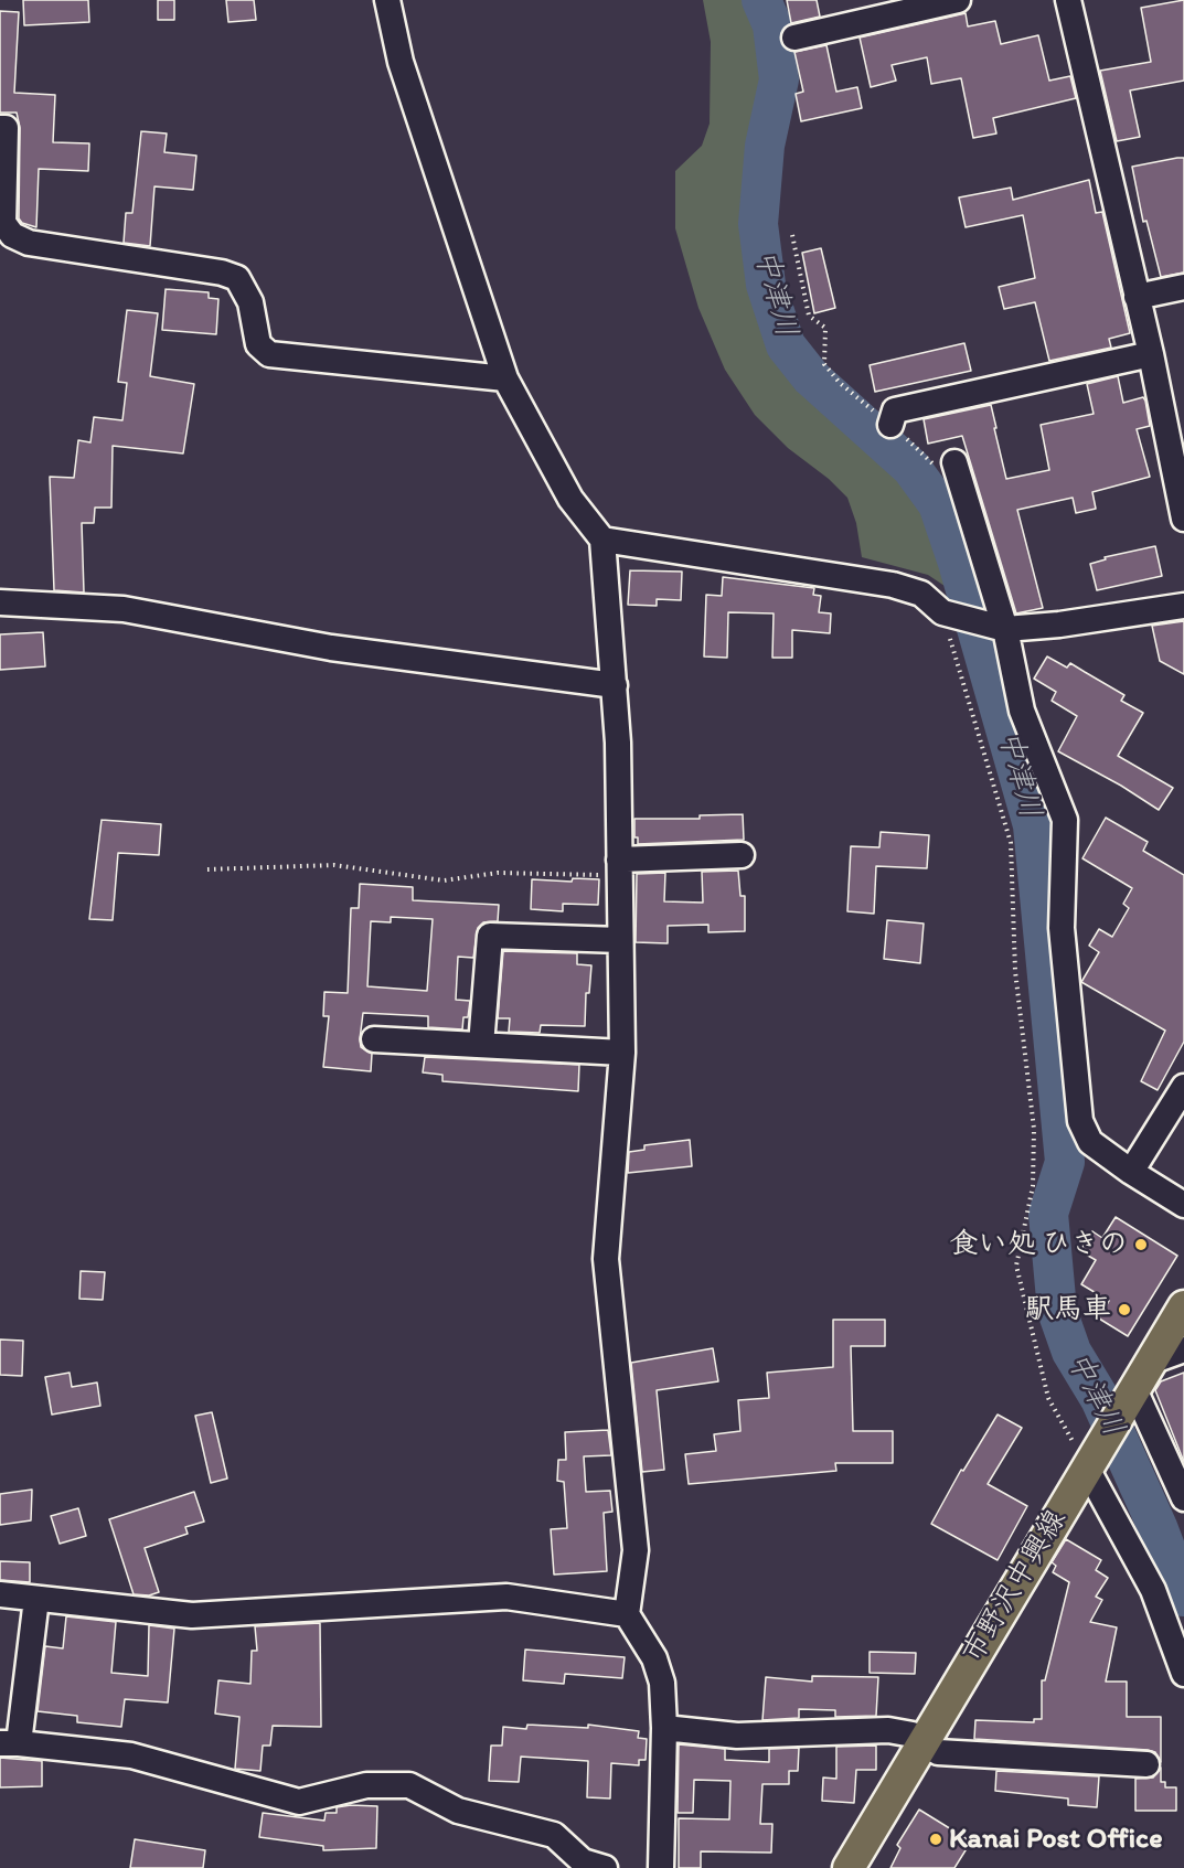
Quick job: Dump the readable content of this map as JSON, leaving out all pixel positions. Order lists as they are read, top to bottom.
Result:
{
  "streets": {
    "main road": ["市野沢中興線"]
  },
  "water": ["中津川"],
  "places": ["食い処 ひきの", "駅馬車", "Kanai Post Office"]
}
